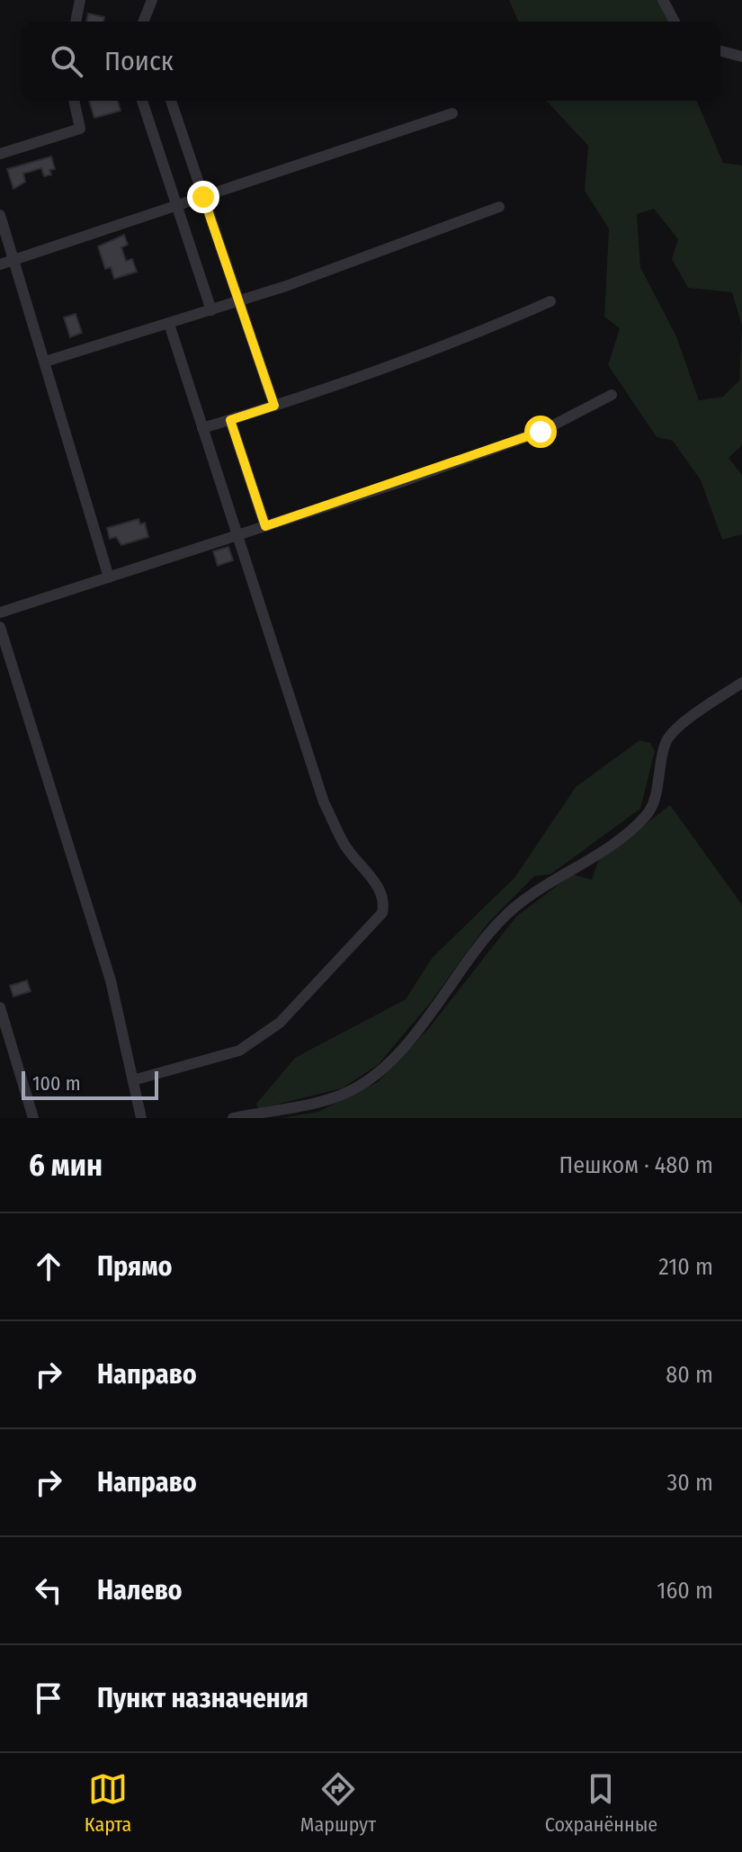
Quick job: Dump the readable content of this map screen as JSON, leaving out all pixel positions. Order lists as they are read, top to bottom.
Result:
{
  "scale_bar": "100 m",
  "page": {
    "search": "Поиск",
    "scale": "100 m",
    "heading": ["6 мин", "Пешком · 480 m"],
    "list": [
      ["Прямо", "210 m"],
      ["Направо", "80 m"],
      ["Направо", "30 m"],
      ["Налево", "160 m"],
      "Пункт назначения"
    ],
    "nav": ["Карта", "Маршрут", "Сохранённые"]
  }
}
